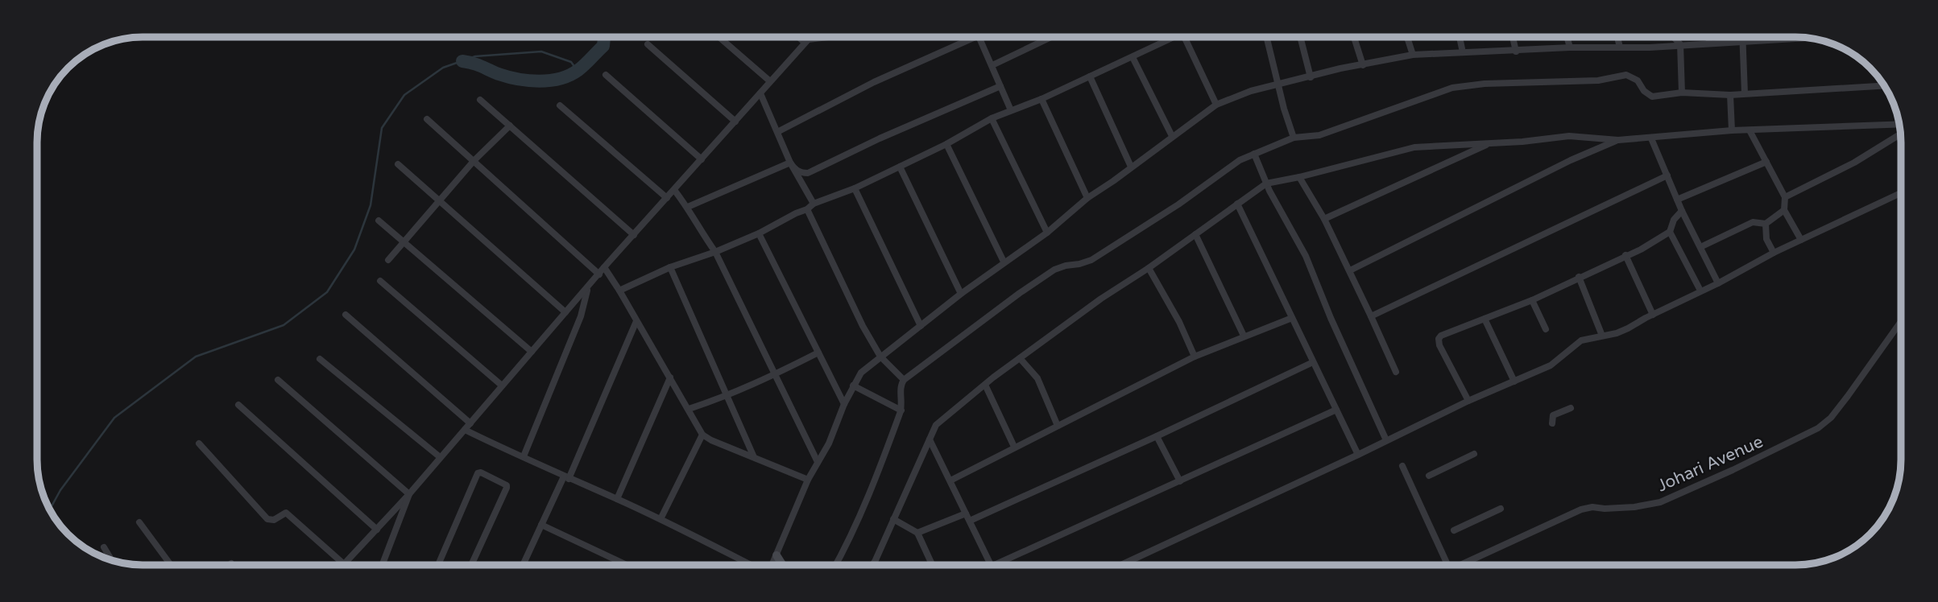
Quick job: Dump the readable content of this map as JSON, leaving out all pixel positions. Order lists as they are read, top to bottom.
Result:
{
  "streets": {
    "street": ["Johari Avenue"]
  }
}
